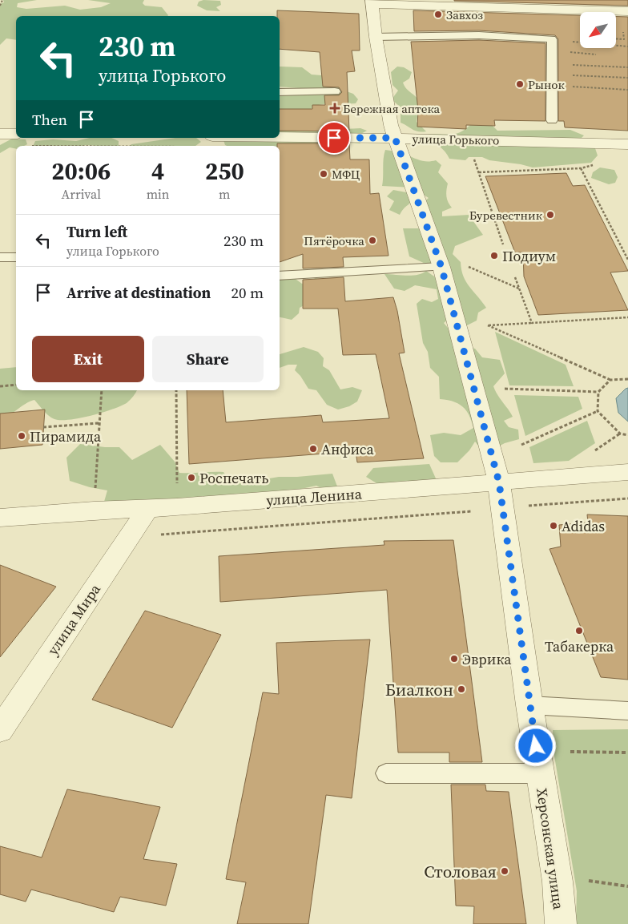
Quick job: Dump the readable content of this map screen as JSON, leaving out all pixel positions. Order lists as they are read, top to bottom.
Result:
{
  "streets": {
    "street": [
      "улица Горького",
      "улица Ленина",
      "улица Мира",
      "Херсонская улица"
    ]
  },
  "crossings": [
    ["улица Горького", "Херсонская улица"],
    ["улица Ленина", "улица Мира"],
    ["улица Ленина", "Херсонская улица"]
  ],
  "places": {
    "other": [
      "Завхоз",
      "Рынок",
      "МФЦ",
      "Буревестник",
      "Пятёрочка",
      "Подиум",
      "Пирамида",
      "Анфиса",
      "Роспечать",
      "Adidas",
      "Табакерка",
      "Эврика",
      "Биалкон",
      "Столовая"
    ],
    "health": ["Бережная аптека"]
  },
  "north": "bottom left",
  "page": {
    "turn": ["230 m", "улица Горького"],
    "then": "Then",
    "eta": [
      "20:06",
      "Arrival",
      "4",
      "min",
      "250",
      "m"
    ],
    "list": [
      {
        "name": "Turn left",
        "note": "улица Горького",
        "value": "230 m"
      },
      {
        "name": "Arrive at destination",
        "value": "20 m"
      }
    ],
    "buttons": ["Exit", "Share"]
  }
}
